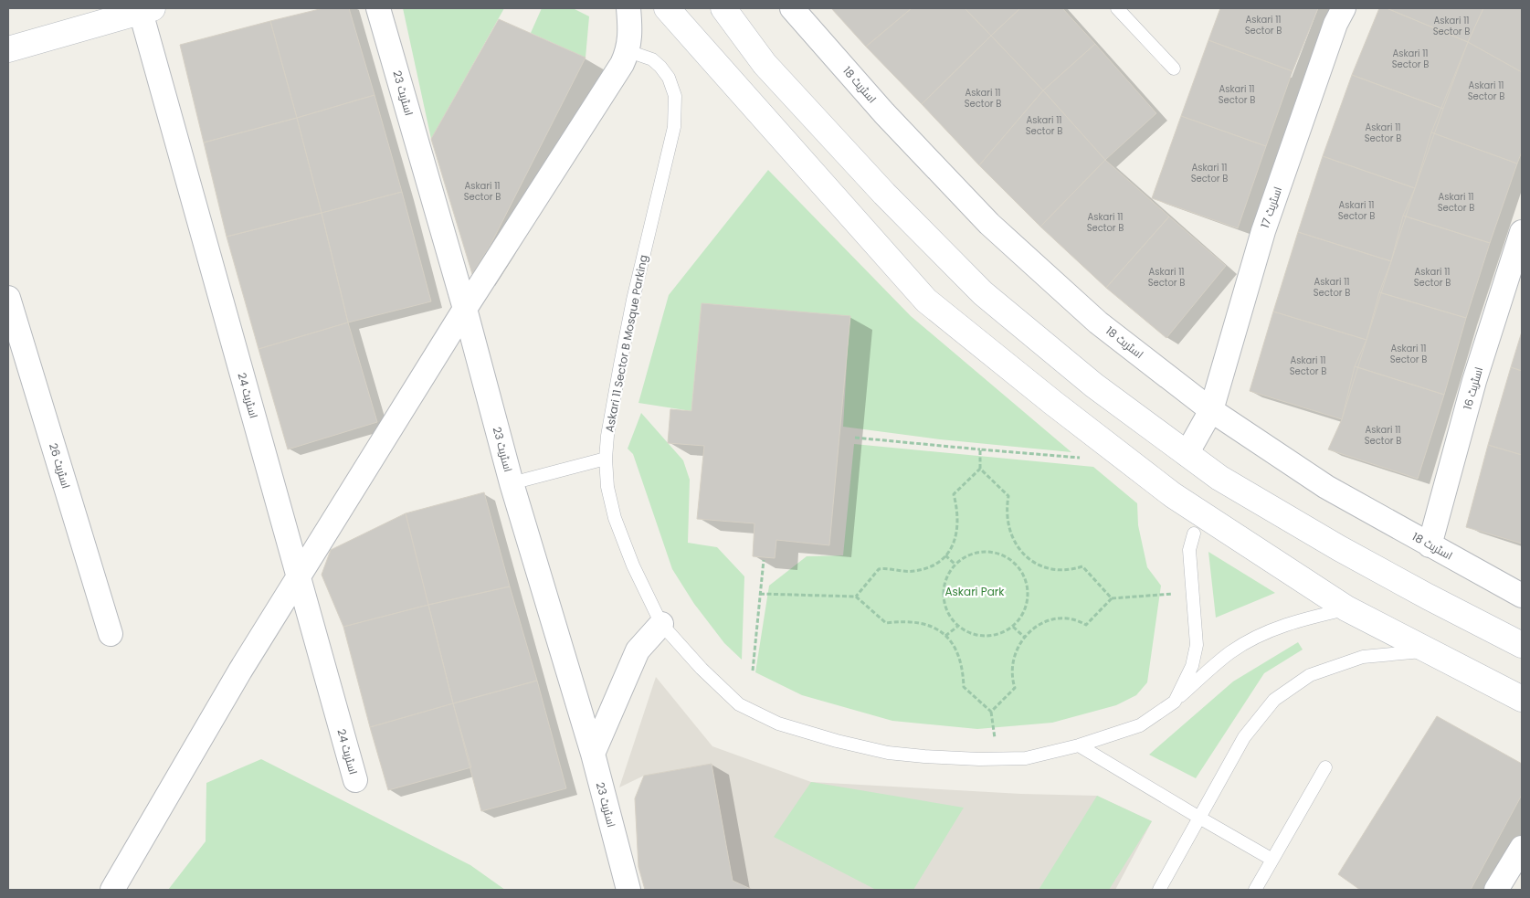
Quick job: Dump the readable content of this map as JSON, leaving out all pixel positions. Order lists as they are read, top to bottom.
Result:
{
  "streets": {
    "street": [
      "اسٹریٹ 18",
      "اسٹریٹ 23",
      "اسٹریٹ 17",
      "اسٹریٹ 16",
      "اسٹریٹ 24",
      "اسٹریٹ 26"
    ],
    "lane": ["Askari 11 Sector B Mosque Parking"]
  },
  "crossings": [
    ["اسٹریٹ 18", "اسٹریٹ 17"],
    ["اسٹریٹ 18", "اسٹریٹ 16"]
  ],
  "parks": ["Askari Park"],
  "house_numbers": [
    "Askari 11 Sector B",
    "Askari 11 Sector B",
    "Askari 11 Sector B",
    "Askari 11 Sector B",
    "Askari 11 Sector B",
    "Askari 11 Sector B",
    "Askari 11 Sector B",
    "Askari 11 Sector B",
    "Askari 11 Sector B",
    "Askari 11 Sector B",
    "Askari 11 Sector B",
    "Askari 11 Sector B",
    "Askari 11 Sector B",
    "Askari 11 Sector B",
    "Askari 11 Sector B",
    "Askari 11 Sector B",
    "Askari 11 Sector B",
    "Askari 11 Sector B",
    "Askari 11 Sector B"
  ]
}
